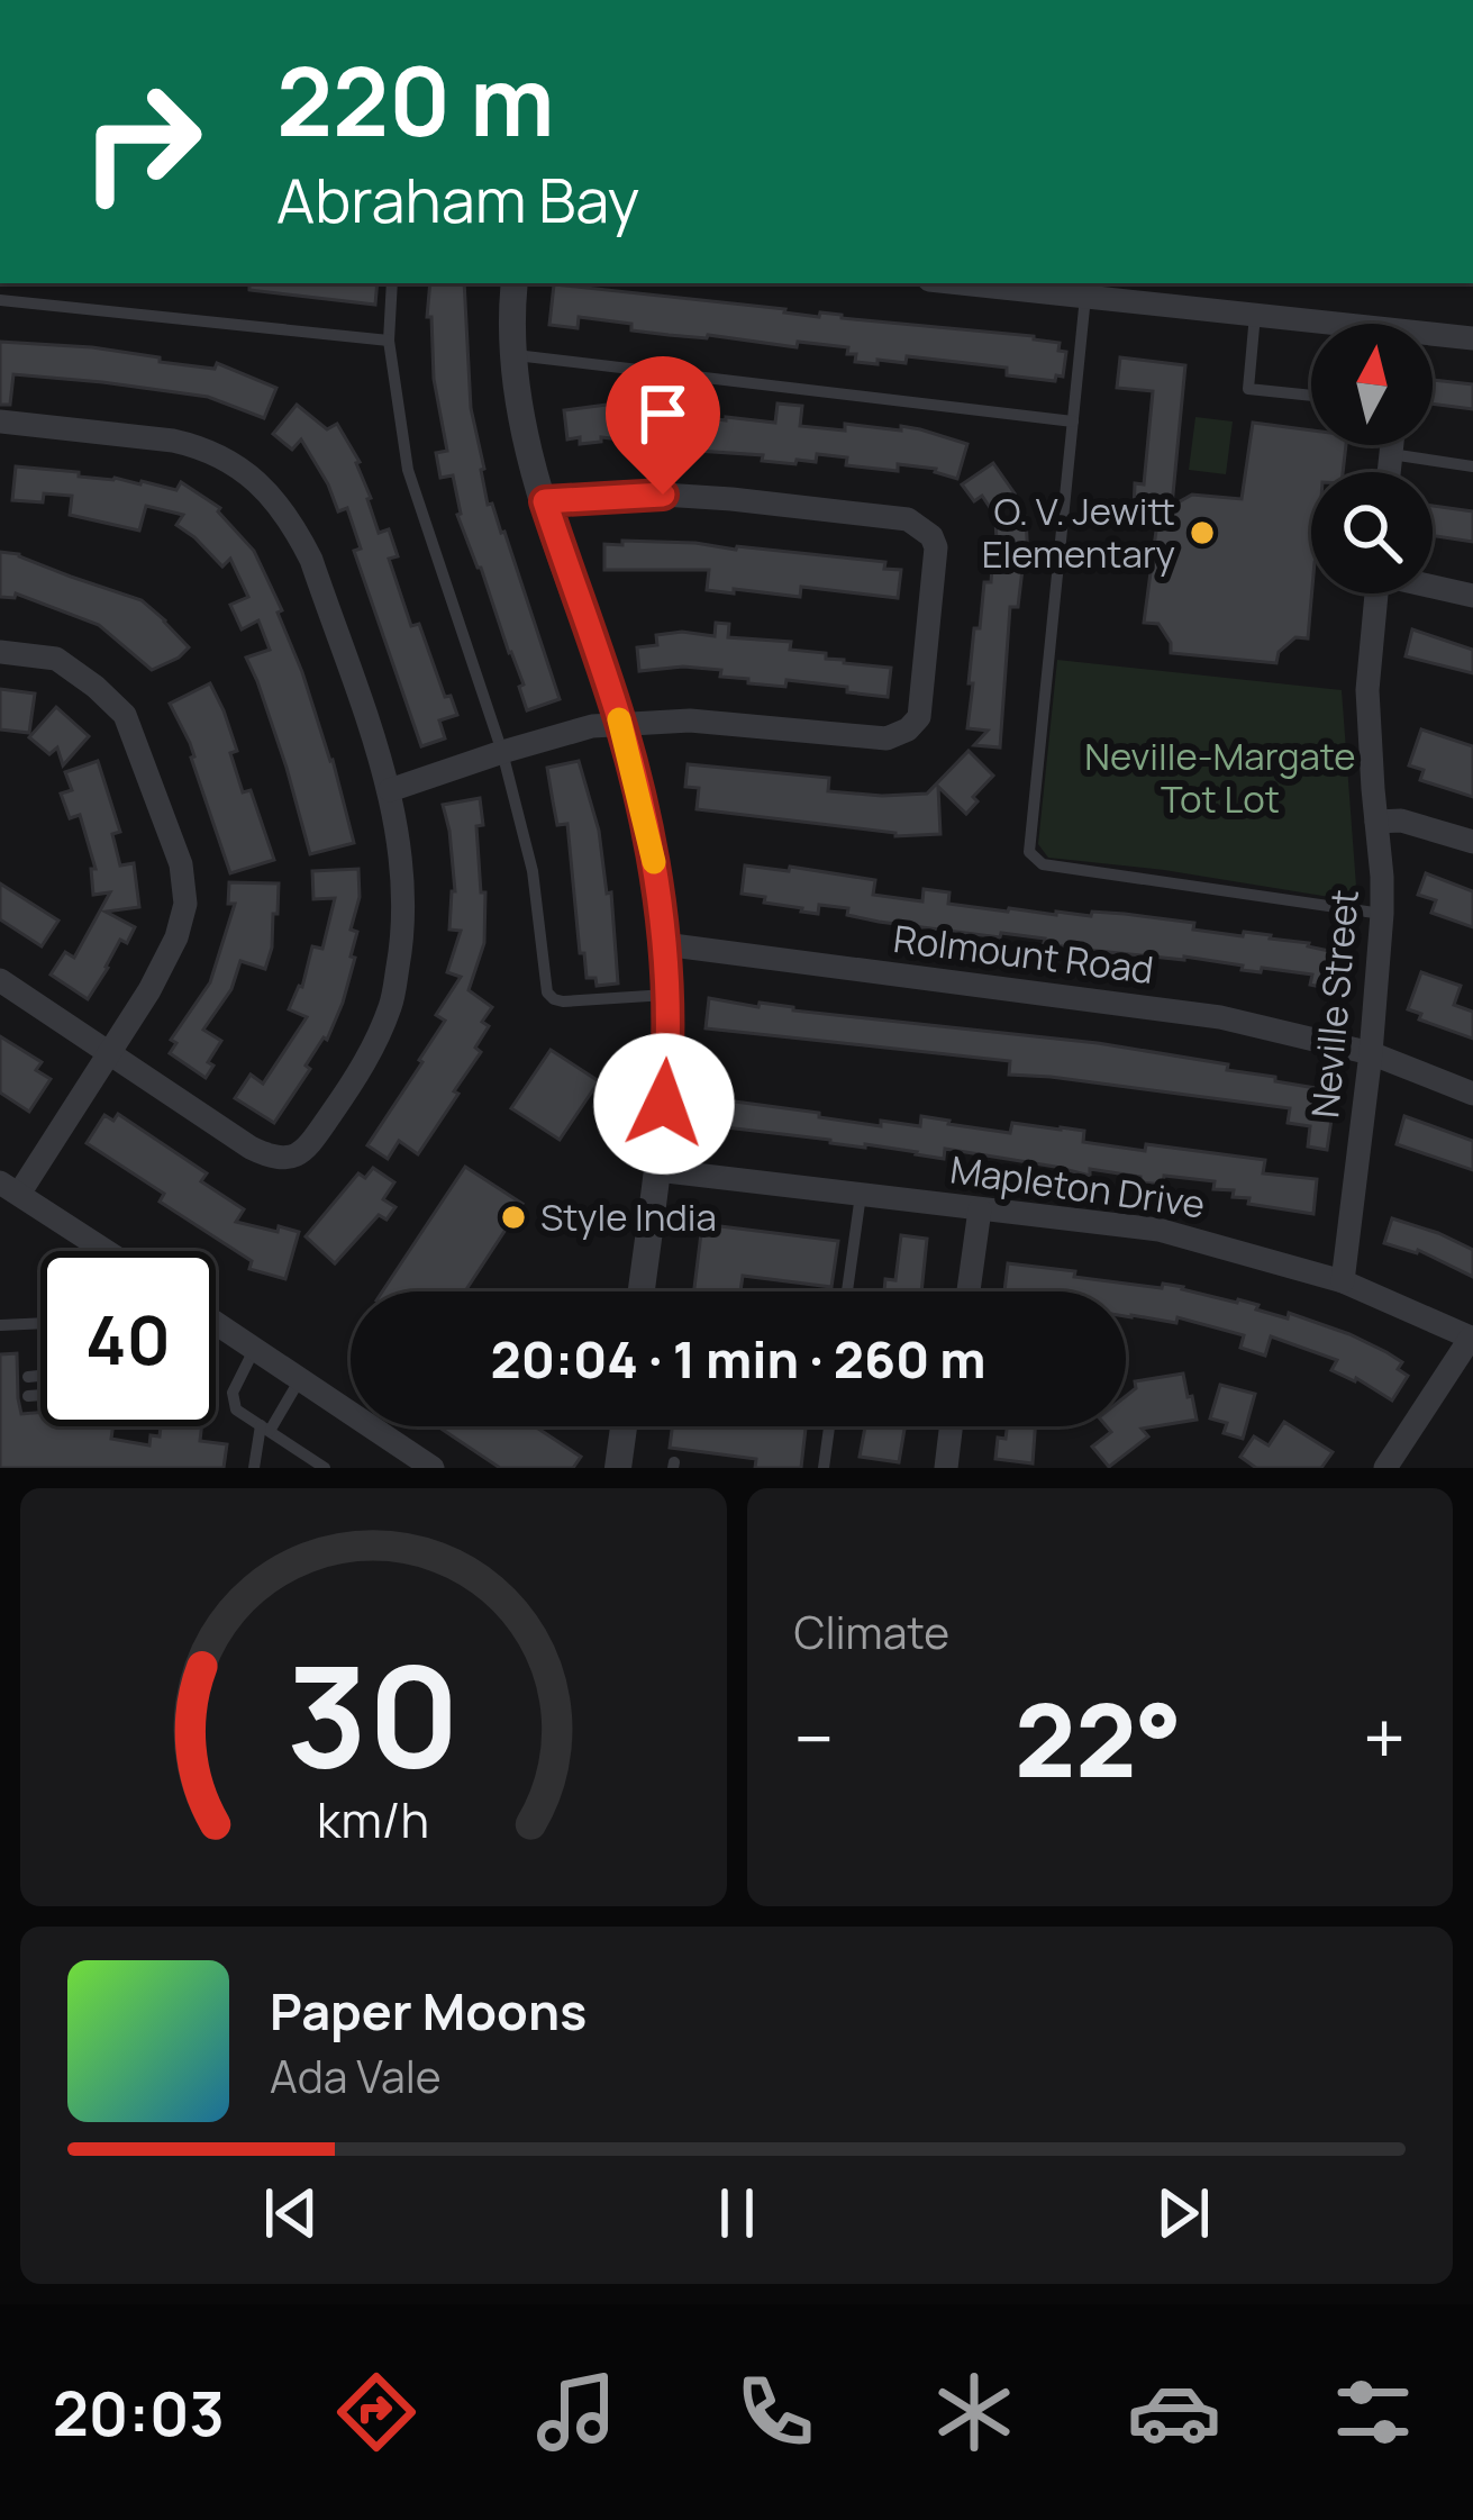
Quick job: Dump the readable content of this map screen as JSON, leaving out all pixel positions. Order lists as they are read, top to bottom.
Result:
{
  "streets": {
    "street": ["Rolmount Road", "Neville Street", "Mapleton Drive"]
  },
  "crossings": [
    ["Rolmount Road", "Neville Street"],
    ["Neville Street", "Mapleton Drive"]
  ],
  "parks": ["Neville-Margate Tot Lot"],
  "places": ["O. V. Jewitt Elementary", "Style India"],
  "north": "top",
  "page": {
    "turn": ["220 m", "Abraham Bay"],
    "limit": "40",
    "trip": "20:04 · 1 min · 260 m",
    "tile": "Climate",
    "heat": ["−", "22°", "+"],
    "song": ["Paper Moons", "Ada Vale"],
    "tabs": "20:03",
    "gauge": ["30", "km/h"]
  }
}
